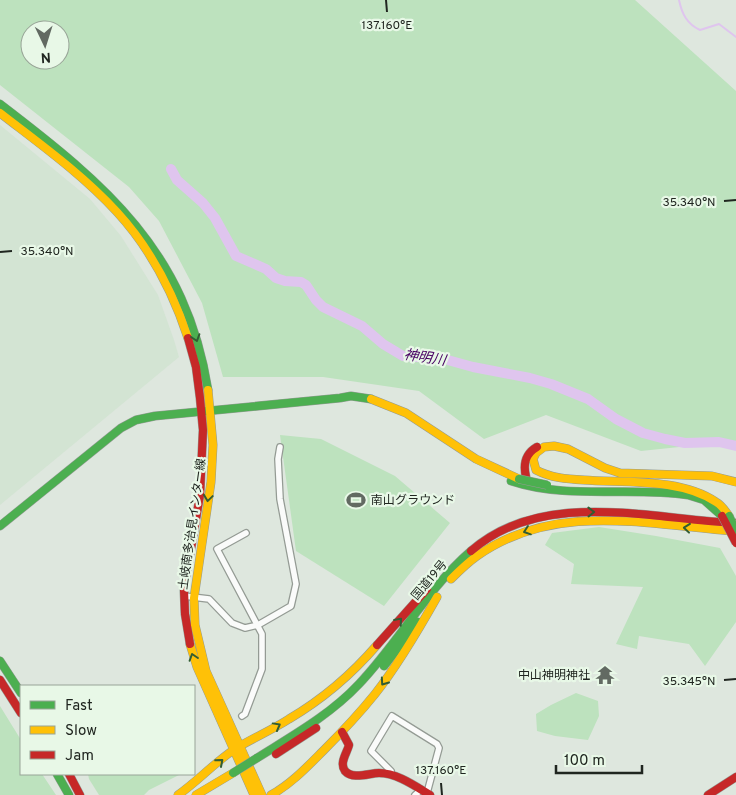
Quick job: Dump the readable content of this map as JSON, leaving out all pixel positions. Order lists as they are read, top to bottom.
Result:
{
  "streets": {
    "main road": ["土岐南多治見インター線", "国道19号"]
  },
  "water": ["神明川"],
  "places": {
    "sports": ["南山グラウンド"],
    "temple": ["中山神明神社"]
  },
  "legend": ["Fast", "Slow", "Jam"],
  "scale_bar": "100 m",
  "north": "bottom",
  "coordinates": ["137.160°E", "35.340°N", "35.345°N"]
}
